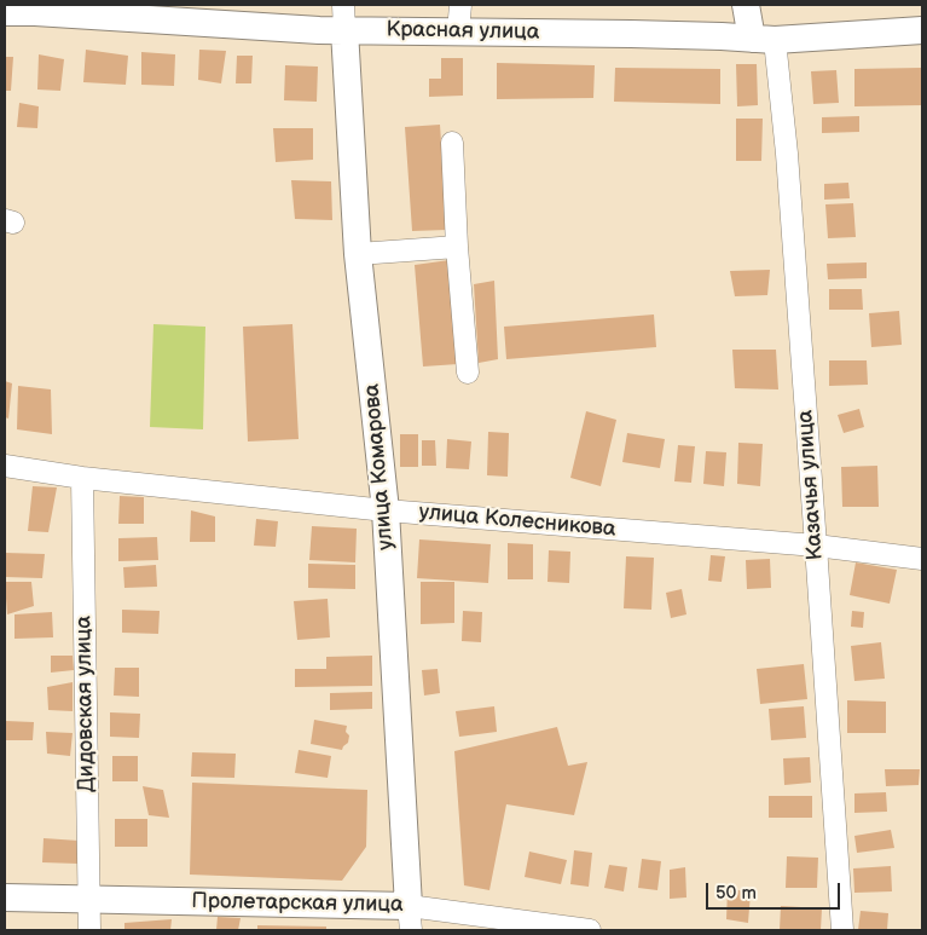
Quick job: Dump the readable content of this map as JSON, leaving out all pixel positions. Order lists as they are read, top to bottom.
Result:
{
  "streets": {
    "main road": [
      "Красная улица",
      "улица Комарова",
      "Казачья улица",
      "Пролетарская улица"
    ],
    "street": ["улица Колесникова", "Дидовская улица"]
  },
  "crossings": [
    ["Красная улица", "улица Комарова"],
    ["Красная улица", "Казачья улица"],
    ["улица Комарова", "улица Колесникова"],
    ["улица Комарова", "Пролетарская улица"],
    ["Казачья улица", "улица Колесникова"],
    ["улица Колесникова", "Дидовская улица"],
    ["Дидовская улица", "Пролетарская улица"]
  ],
  "scale_bar": "50 m"
}
